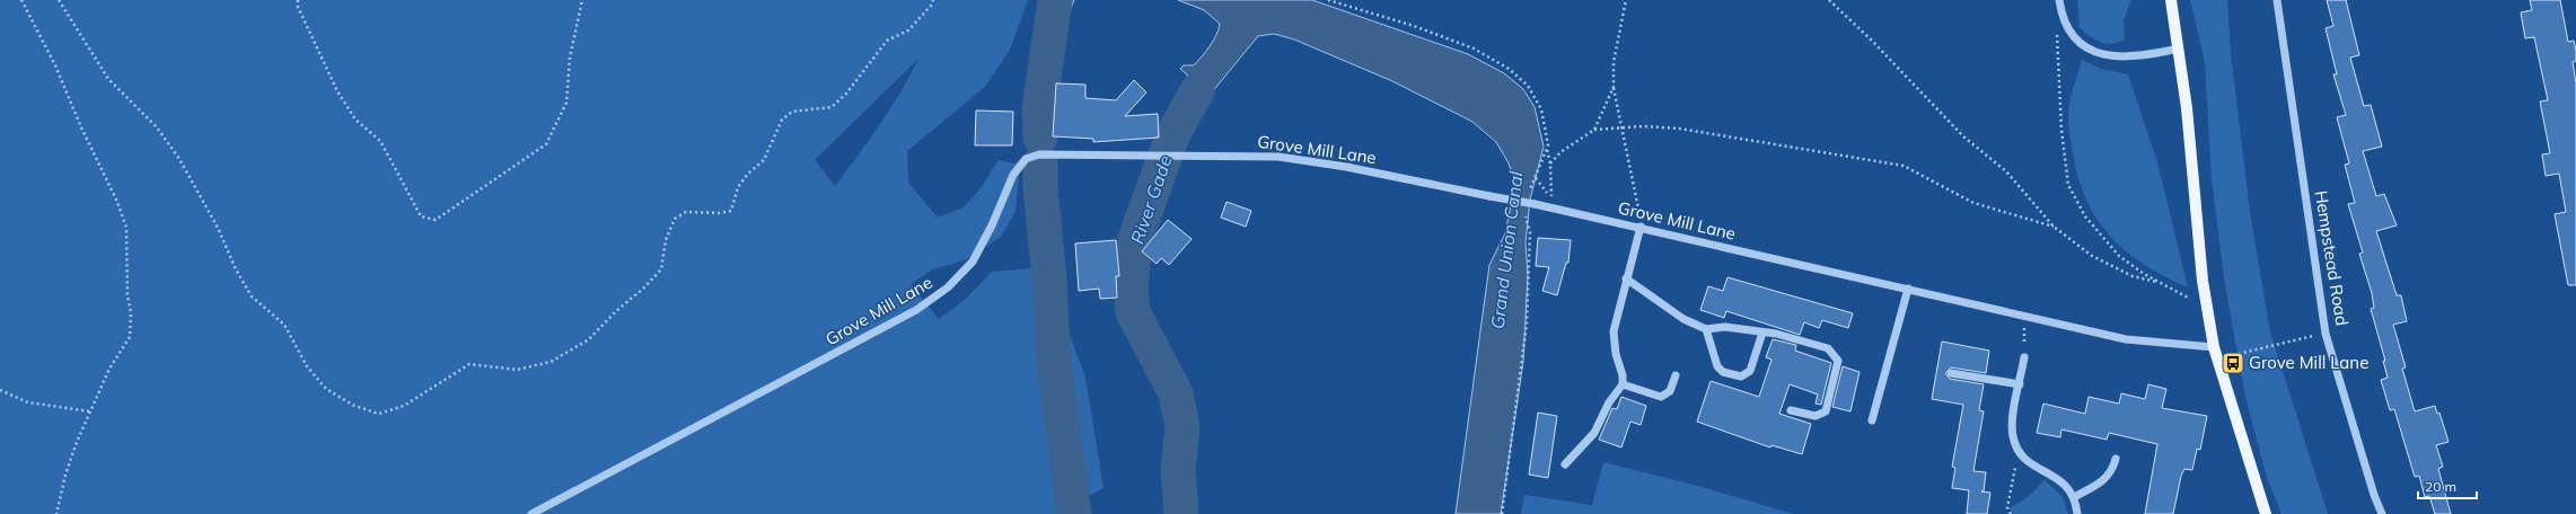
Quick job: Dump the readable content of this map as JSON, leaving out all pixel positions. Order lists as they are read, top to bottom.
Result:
{
  "streets": {
    "street": ["Grove Mill Lane", "Hempstead Road"]
  },
  "water": ["River Gade", "Grand Union Canal"],
  "places": {
    "bus stop": ["Grove Mill Lane"]
  },
  "scale_bar": "20 m"
}
